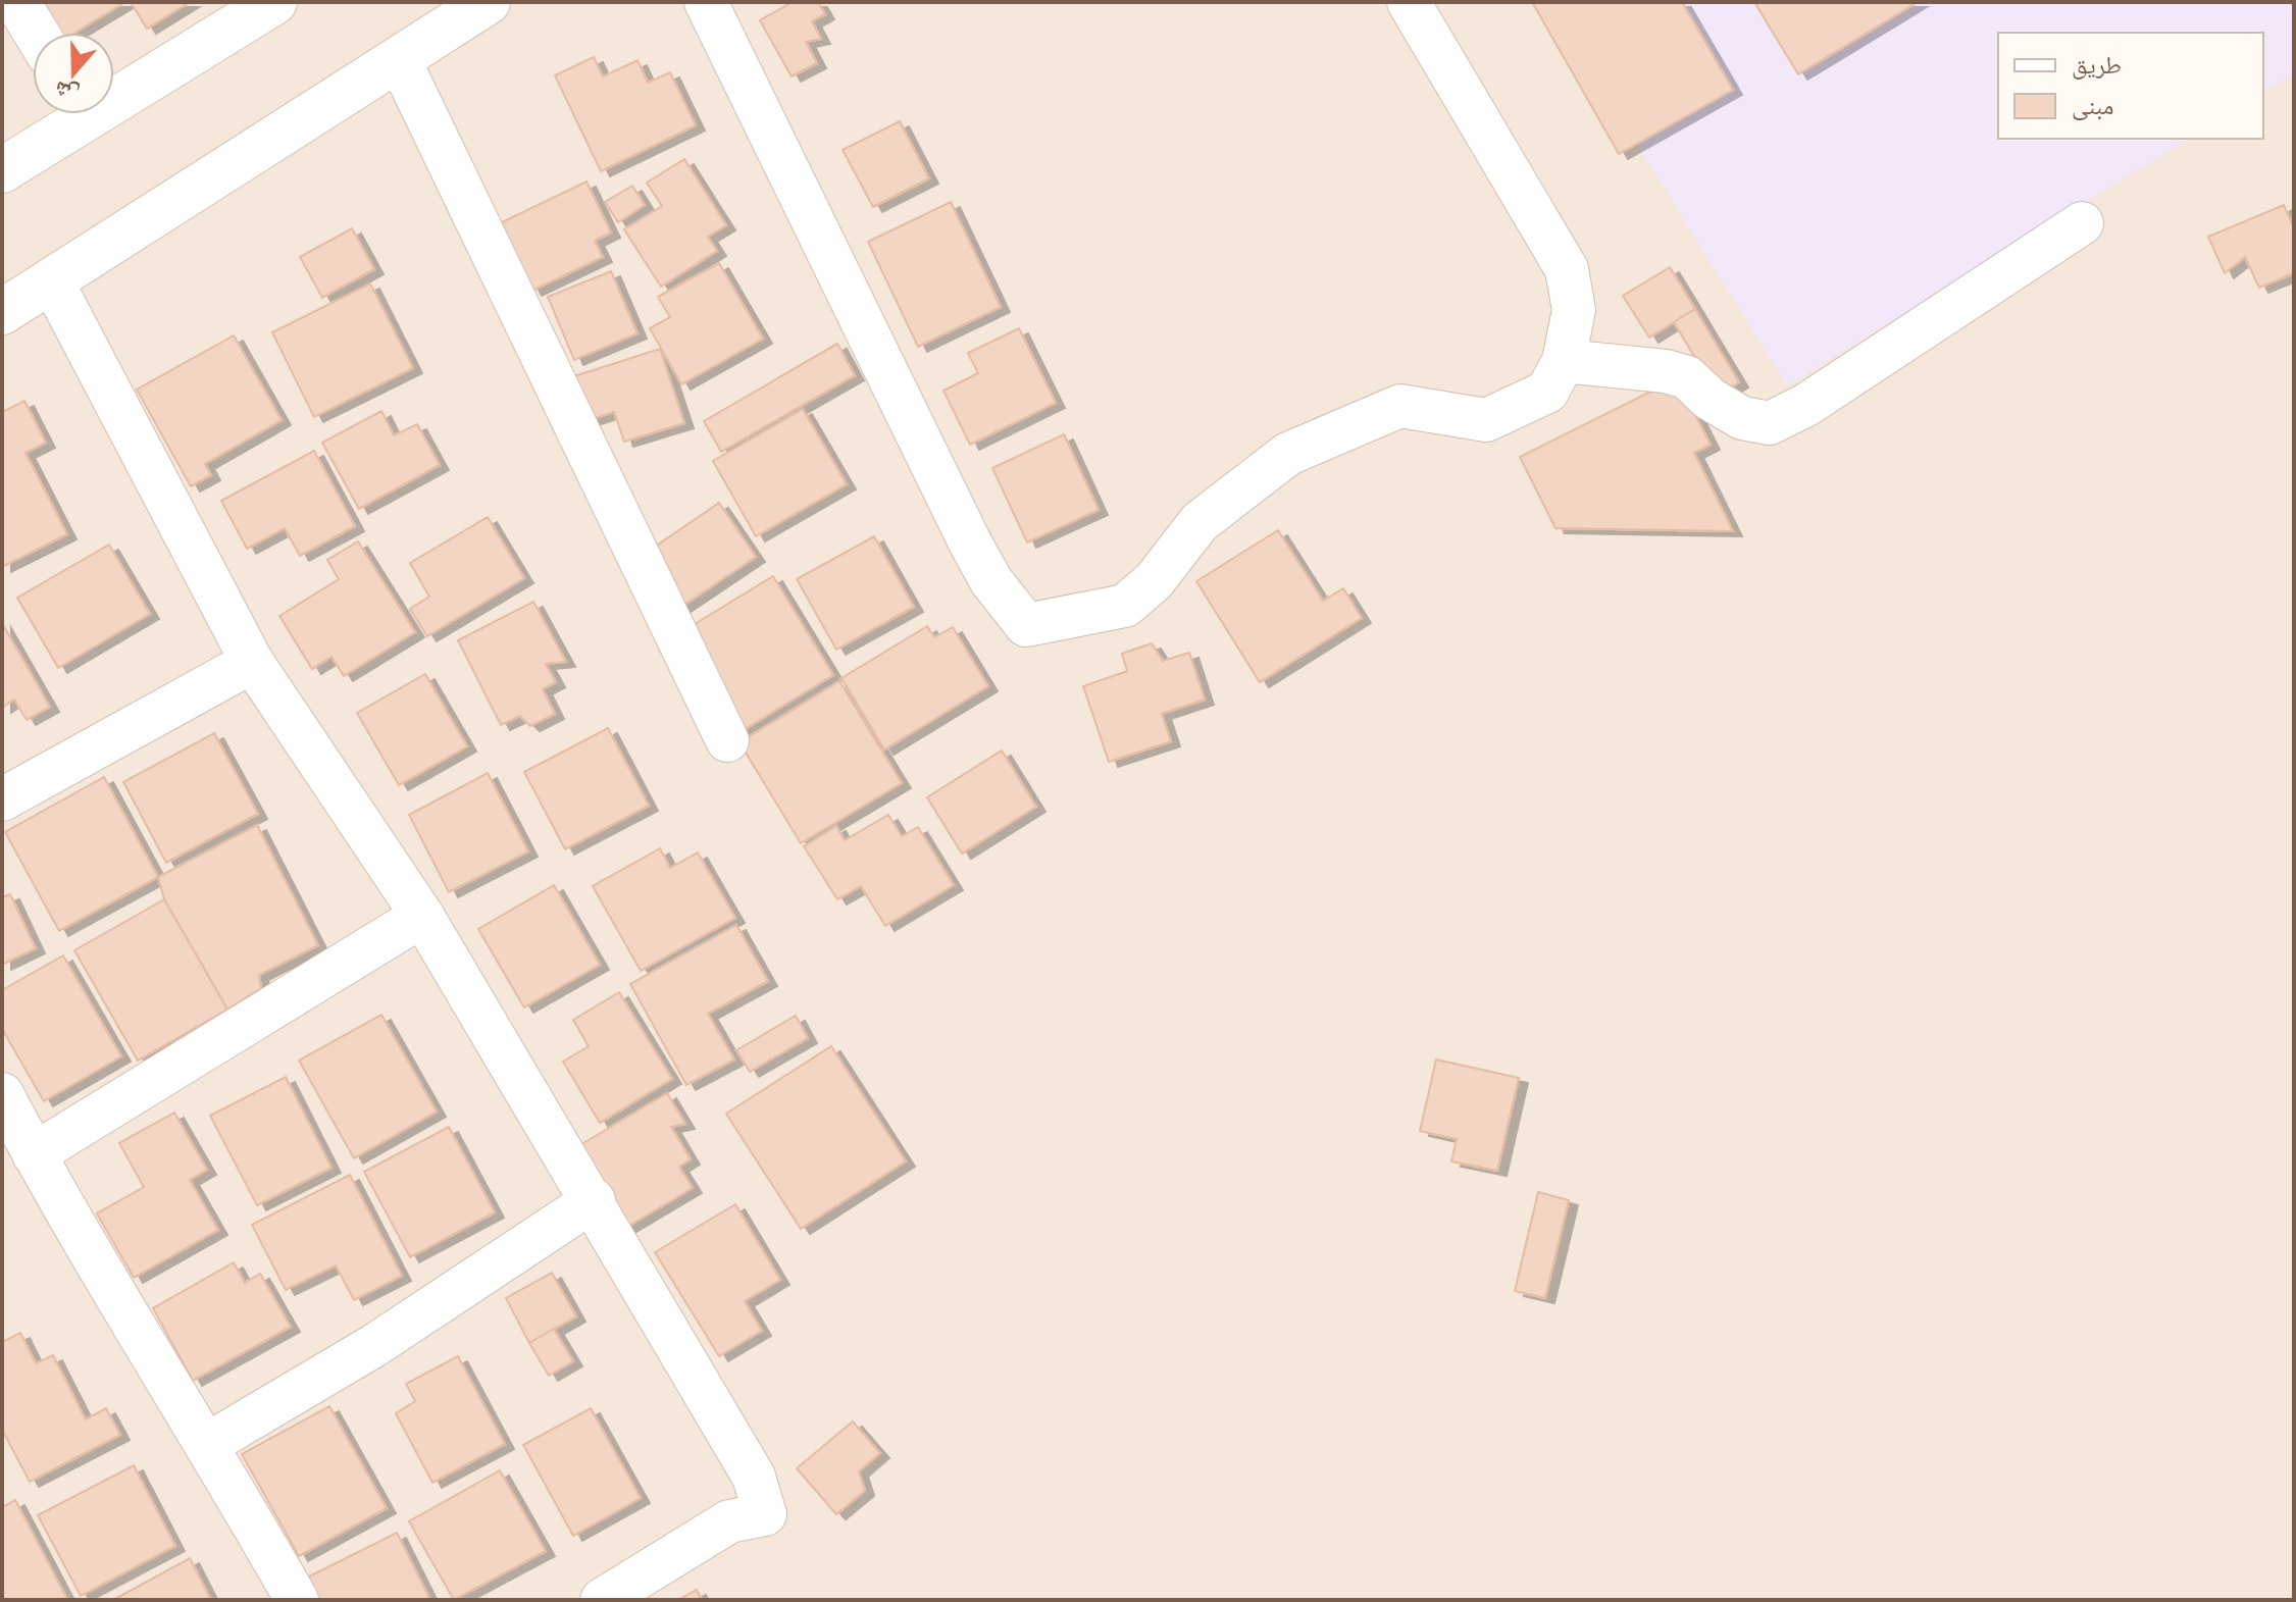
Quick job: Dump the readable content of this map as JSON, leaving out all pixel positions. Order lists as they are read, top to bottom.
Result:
{
  "legend": ["طريق", "مبنى"],
  "north": "bottom"
}
